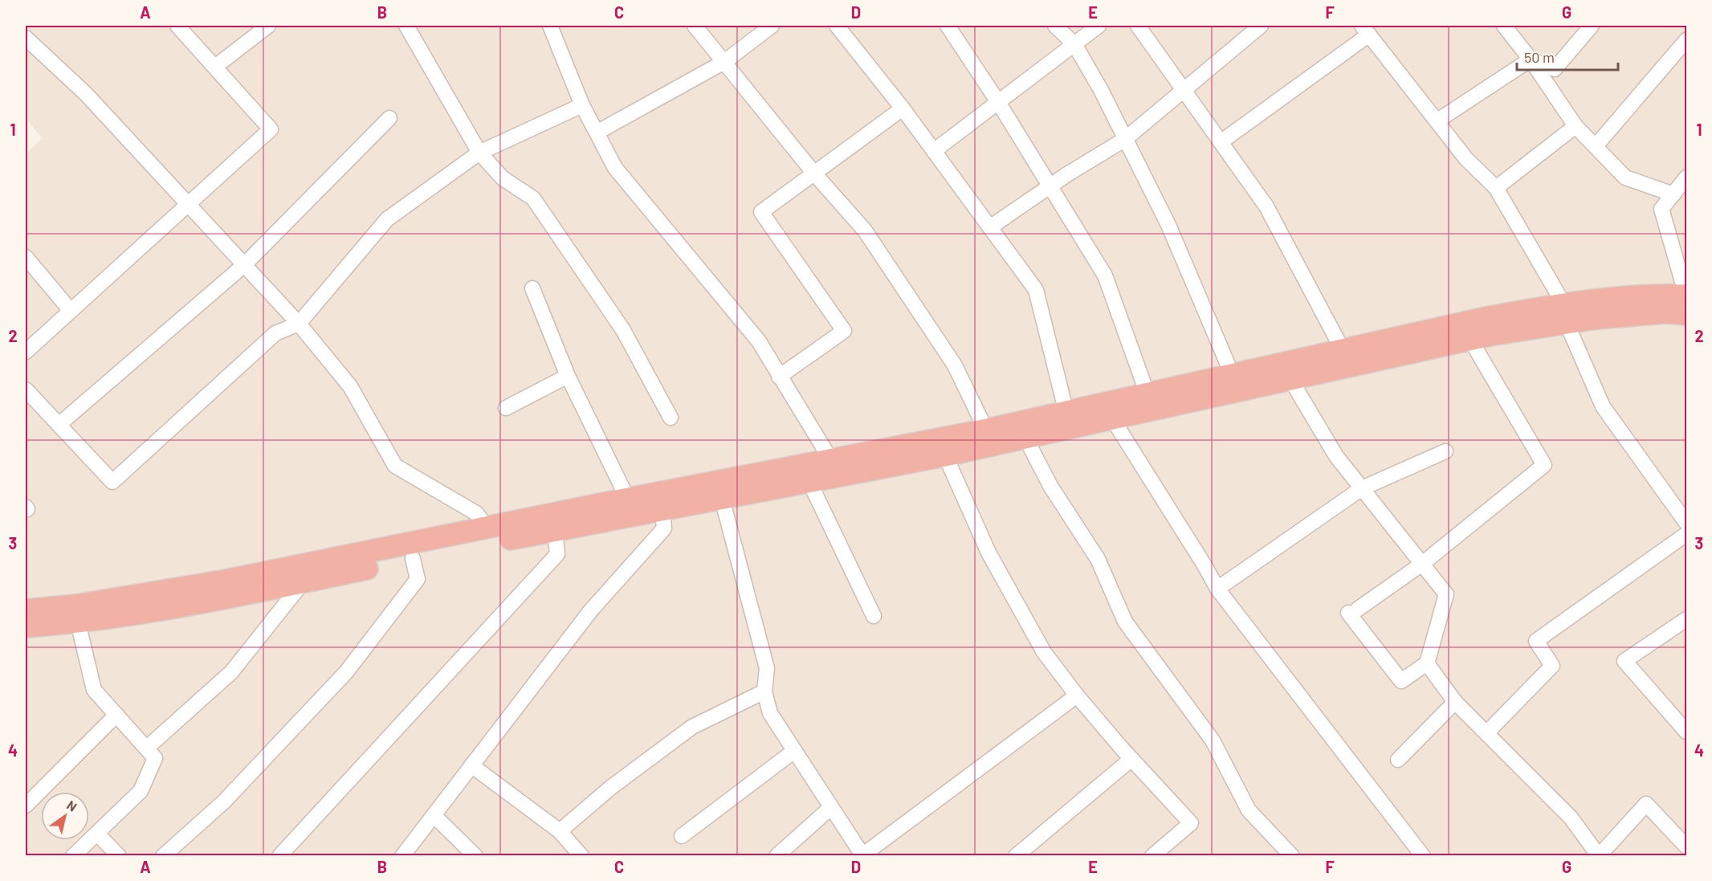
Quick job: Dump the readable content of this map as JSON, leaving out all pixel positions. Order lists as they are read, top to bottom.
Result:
{
  "scale_bar": "50 m",
  "north": "top right",
  "grid": {
    "columns": [
      "A",
      "B",
      "C",
      "D",
      "E",
      "F",
      "G"
    ],
    "rows": [
      "1",
      "2",
      "3",
      "4"
    ]
  }
}
